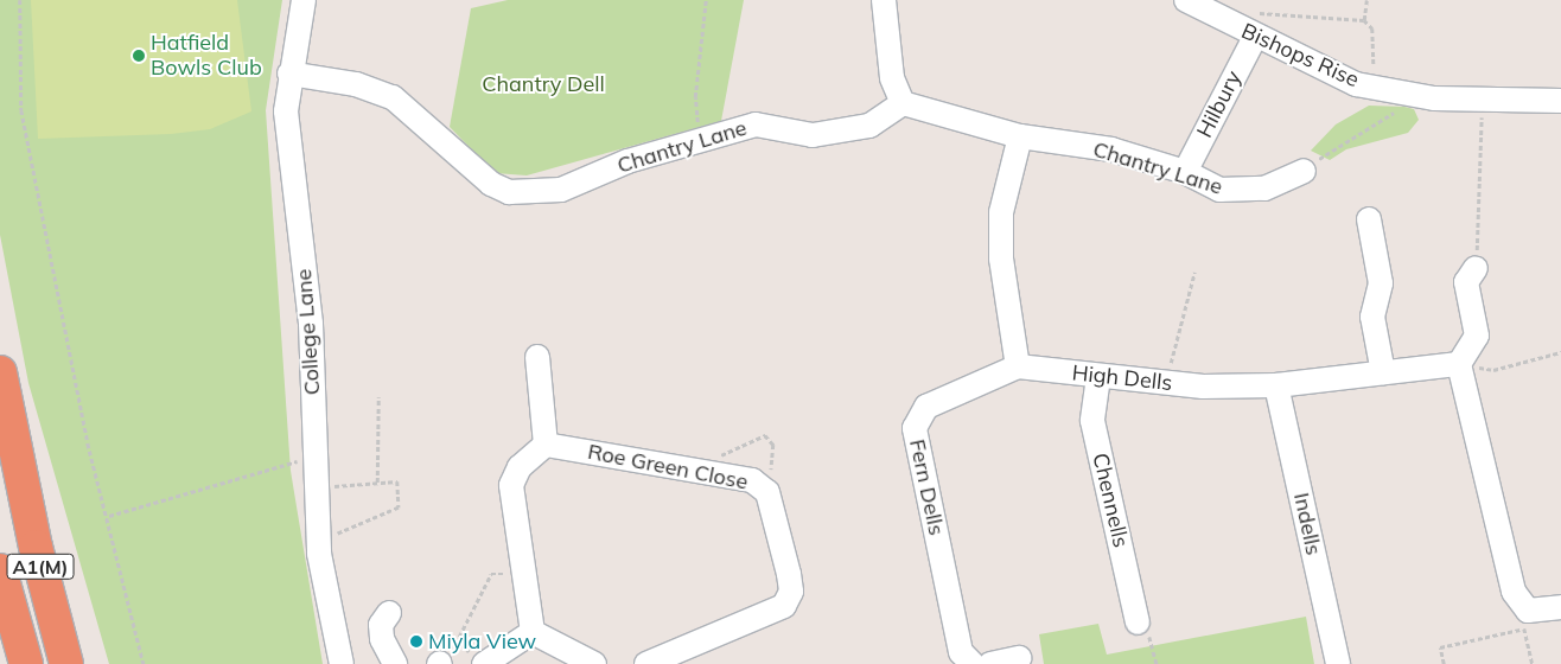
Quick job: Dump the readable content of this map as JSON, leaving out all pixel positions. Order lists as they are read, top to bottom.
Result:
{
  "streets": {
    "highway": ["A1(M)"],
    "street": [
      "Bishops Rise",
      "Hilbury",
      "Chantry Lane",
      "College Lane",
      "High Dells",
      "Roe Green Close",
      "Fern Dells",
      "Chennells",
      "Indells"
    ]
  },
  "crossings": [
    ["Bishops Rise", "Hilbury"],
    ["Hilbury", "Chantry Lane"],
    ["Chantry Lane", "College Lane"],
    ["High Dells", "Fern Dells"],
    ["High Dells", "Chennells"],
    ["High Dells", "Indells"]
  ],
  "parks": ["Chantry Dell"],
  "places": ["Hatfield Bowls Club", "Miyla View"]
}
